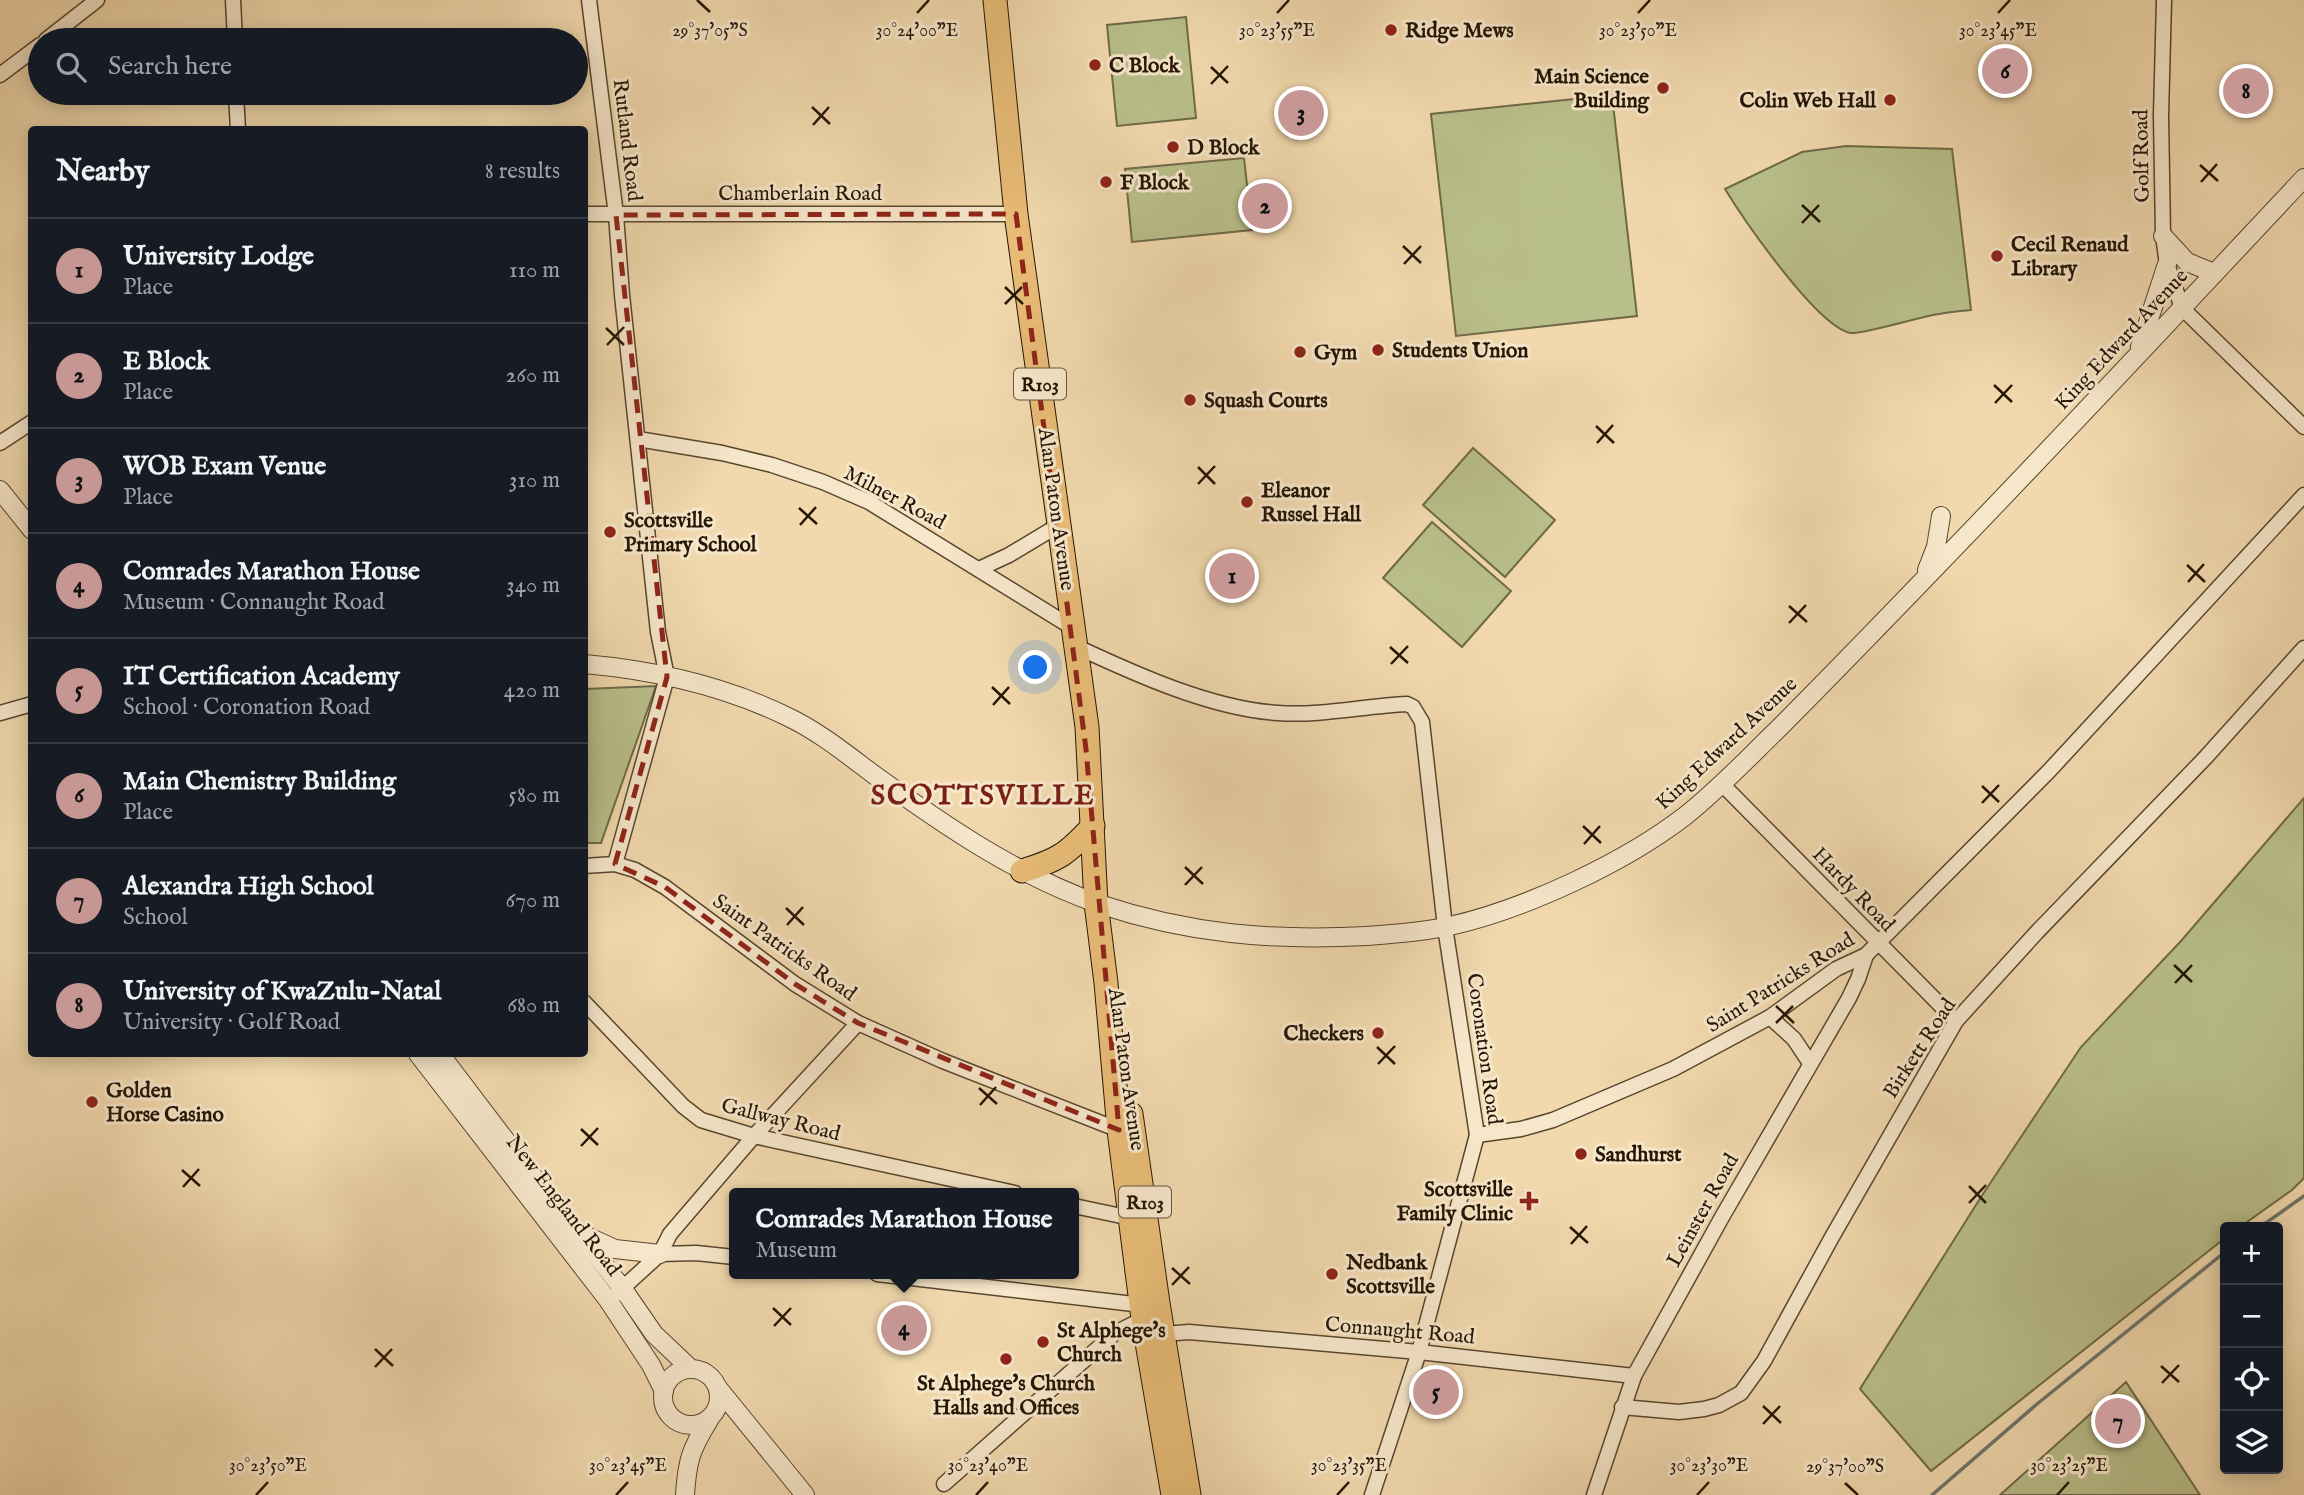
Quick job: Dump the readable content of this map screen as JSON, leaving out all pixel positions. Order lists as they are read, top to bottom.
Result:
{
  "streets": {
    "main road": ["R103", "Alan Paton Avenue"],
    "street": [
      "Rutland Road",
      "Golf Road",
      "Chamberlain Road",
      "King Edward Avenue",
      "Milner Road",
      "Hardy Road",
      "Saint Patricks Road",
      "Birkett Road",
      "Coronation Road",
      "Gallway Road",
      "New England Road",
      "Leinster Road",
      "Connaught Road"
    ]
  },
  "crossings": [
    ["Rutland Road", "Chamberlain Road"],
    ["Rutland Road", "King Edward Avenue"],
    ["Rutland Road", "Milner Road"],
    ["Rutland Road", "Saint Patricks Road"],
    ["Golf Road", "King Edward Avenue"],
    ["Chamberlain Road", "Alan Paton Avenue"],
    ["King Edward Avenue", "Alan Paton Avenue"],
    ["King Edward Avenue", "Hardy Road"],
    ["King Edward Avenue", "Coronation Road"],
    ["Milner Road", "Alan Paton Avenue"],
    ["Milner Road", "Coronation Road"],
    ["Alan Paton Avenue", "Saint Patricks Road"],
    ["Alan Paton Avenue", "Connaught Road"],
    ["Hardy Road", "Saint Patricks Road"],
    ["Hardy Road", "Birkett Road"],
    ["Saint Patricks Road", "Coronation Road"],
    ["Saint Patricks Road", "Leinster Road"],
    ["Birkett Road", "Leinster Road"],
    ["Coronation Road", "Connaught Road"],
    ["Leinster Road", "Connaught Road"]
  ],
  "districts": ["SCOTTSVILLE"],
  "places": {
    "other": [
      "Ridge Mews",
      "C Block",
      "Main Science Building",
      "Colin Web Hall",
      "D Block",
      "F Block",
      "Cecil Renaud Library",
      "Students Union",
      "Gym",
      "Squash Courts",
      "Eleanor Russel Hall",
      "Scottsville Primary School",
      "Checkers",
      "Golden Horse Casino",
      "Sandhurst",
      "Nedbank Scottsville",
      "St Alphege's Church",
      "St Alphege's Church Halls and Offices"
    ],
    "health": ["Scottsville Family Clinic"]
  },
  "page": {
    "search": "Search here",
    "pins": [
      "6",
      "8",
      "3",
      "2",
      "1",
      "4",
      "5",
      "7"
    ],
    "heading": ["Nearby", "8 results"],
    "list": [
      {
        "mark": "1",
        "name": "University Lodge",
        "note": "Place",
        "value": "110 m"
      },
      {
        "mark": "2",
        "name": "E Block",
        "note": "Place",
        "value": "260 m"
      },
      {
        "mark": "3",
        "name": "WOB Exam Venue",
        "note": "Place",
        "value": "310 m"
      },
      {
        "mark": "4",
        "name": "Comrades Marathon House",
        "note": "Museum · Connaught Road",
        "value": "340 m"
      },
      {
        "mark": "5",
        "name": "IT Certification Academy",
        "note": "School · Coronation Road",
        "value": "420 m"
      },
      {
        "mark": "6",
        "name": "Main Chemistry Building",
        "note": "Place",
        "value": "580 m"
      },
      {
        "mark": "7",
        "name": "Alexandra High School",
        "note": "School",
        "value": "670 m"
      },
      {
        "mark": "8",
        "name": "University of KwaZulu-Natal",
        "note": "University · Golf Road",
        "value": "680 m"
      }
    ],
    "popup": ["Comrades Marathon House", "Museum"],
    "map_buttons": ["+", "−"]
  },
  "coordinates": [
    "29°37'05\"S",
    "30°24'00\"E",
    "30°23'55\"E",
    "30°23'50\"E",
    "30°23'45\"E",
    "30°23'40\"E",
    "30°23'35\"E",
    "30°23'30\"E",
    "30°23'25\"E",
    "29°37'00\"S"
  ]
}
